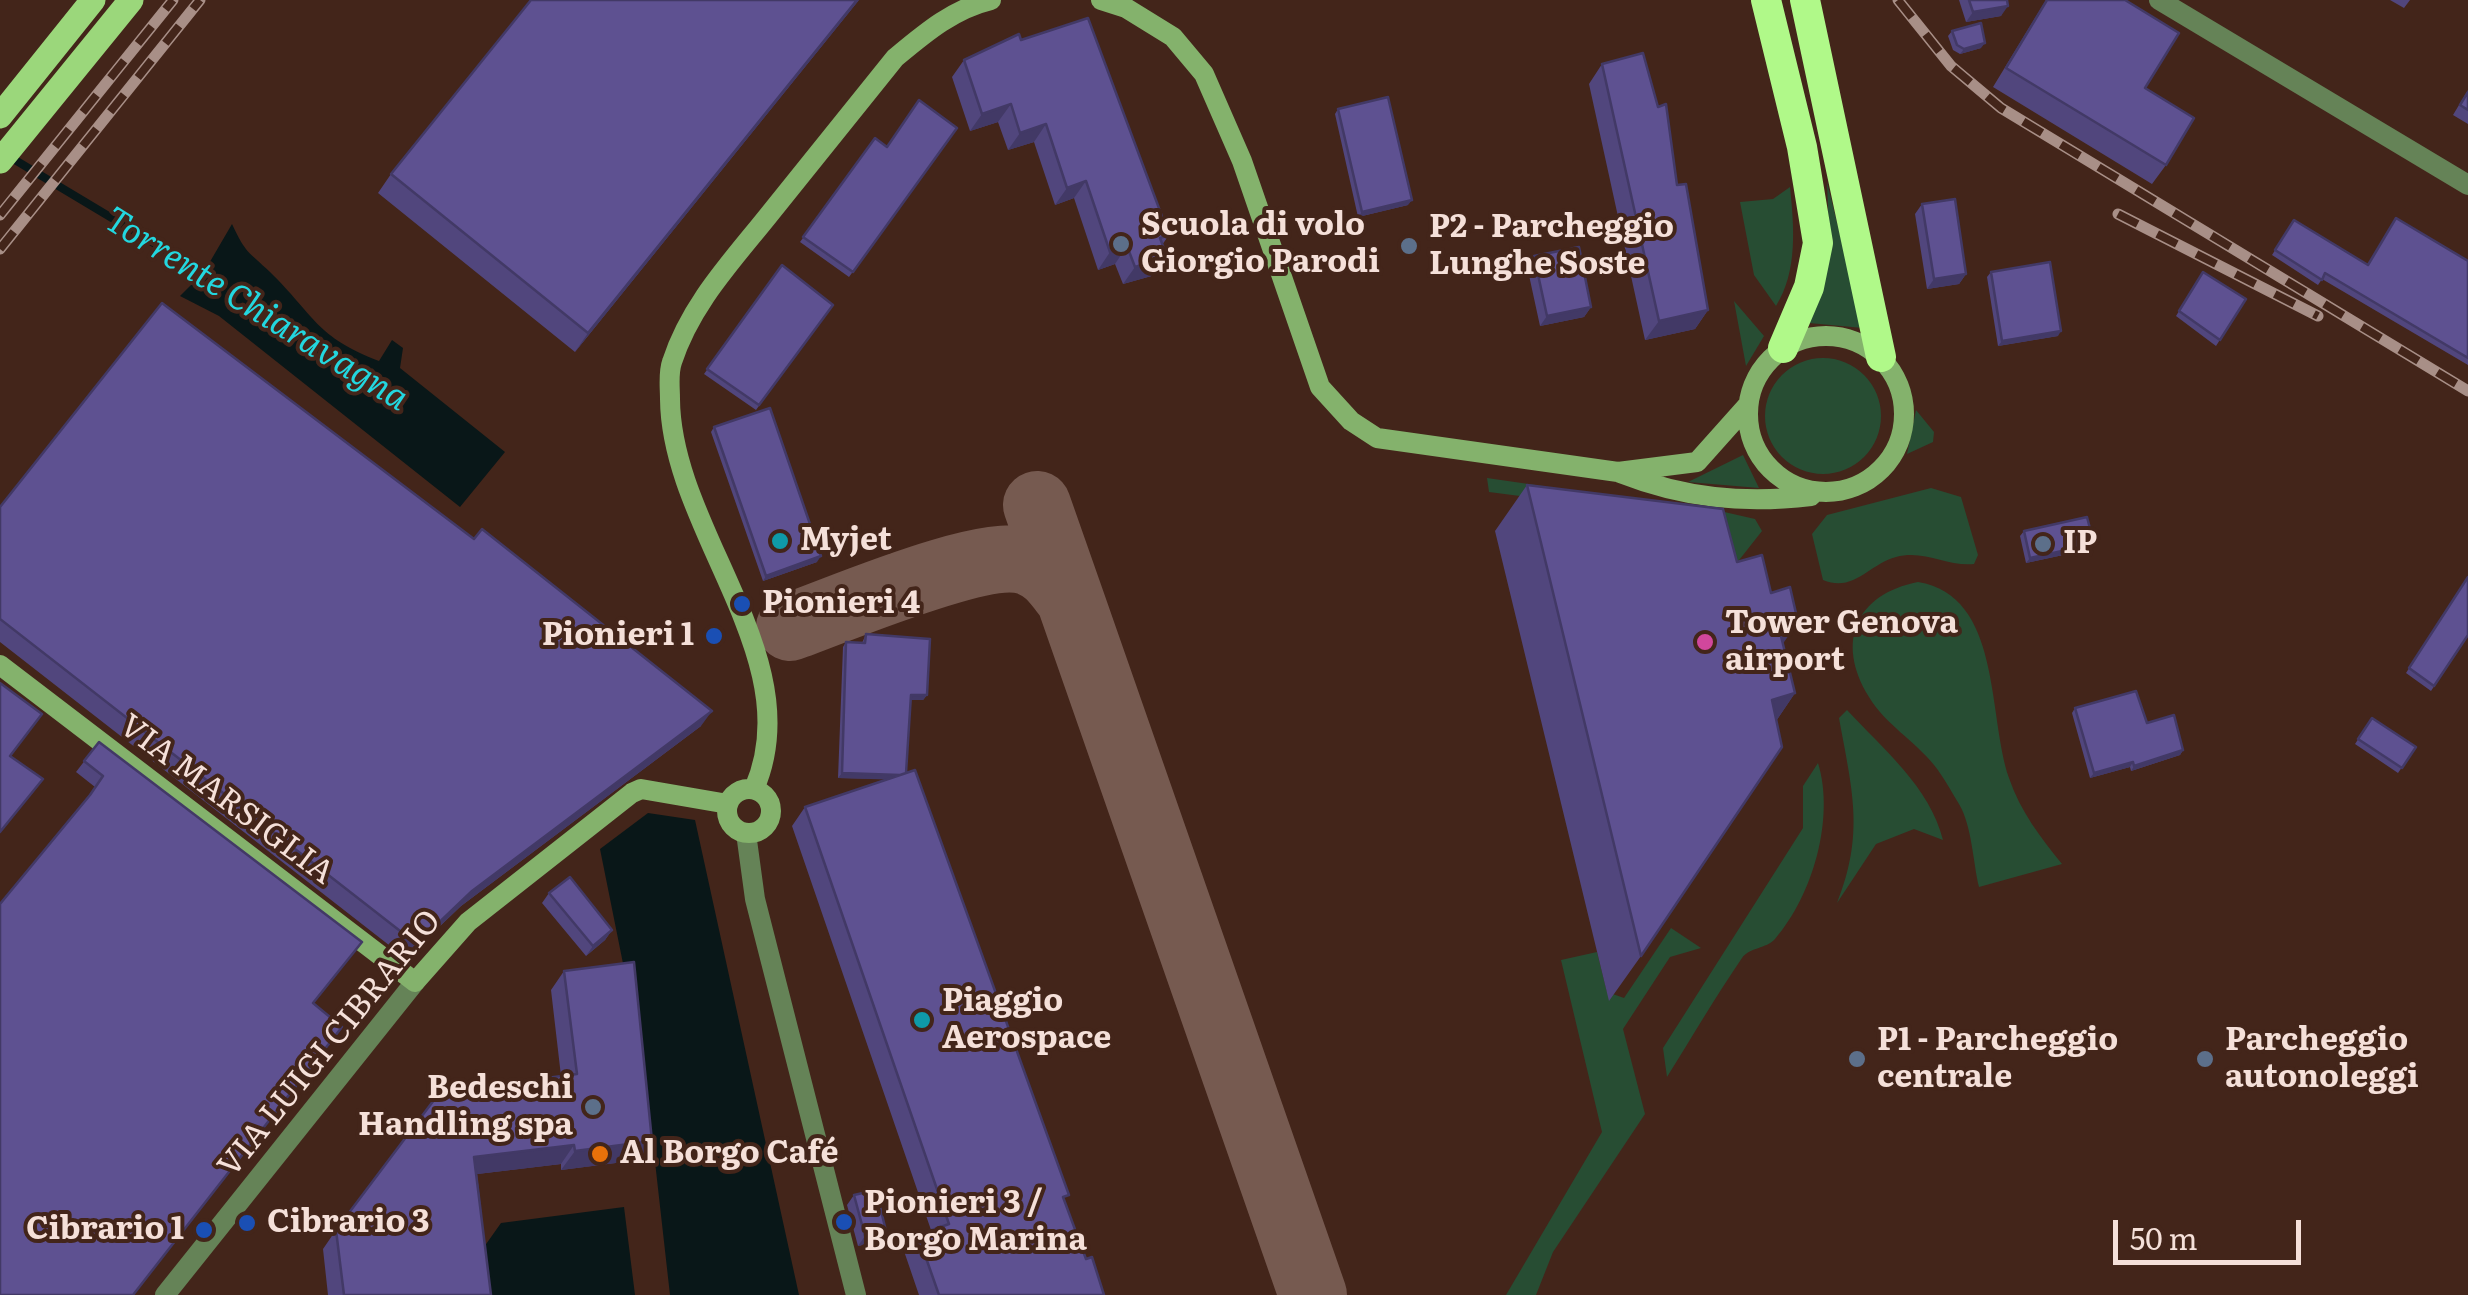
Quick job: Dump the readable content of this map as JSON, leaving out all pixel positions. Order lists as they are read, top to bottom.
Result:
{
  "streets": {
    "street": ["VIA MARSIGLIA", "VIA LUIGI CIBRARIO"]
  },
  "crossings": [
    ["VIA MARSIGLIA", "VIA LUIGI CIBRARIO"]
  ],
  "water": ["Torrente Chiaravagna"],
  "places": [
    "Scuola di volo Giorgio Parodi",
    "P2 - Parcheggio Lunghe Soste",
    "Myjet",
    "IP",
    "Pionieri 4",
    "Pionieri 1",
    "Tower Genova airport",
    "Piaggio Aerospace",
    "P1 - Parcheggio centrale",
    "Parcheggio autonoleggi",
    "Bedeschi Handling spa",
    "Al Borgo Café",
    "Pionieri 3 / Borgo Marina",
    "Cibrario 3",
    "Cibrario 1"
  ],
  "scale_bar": "50 m"
}
